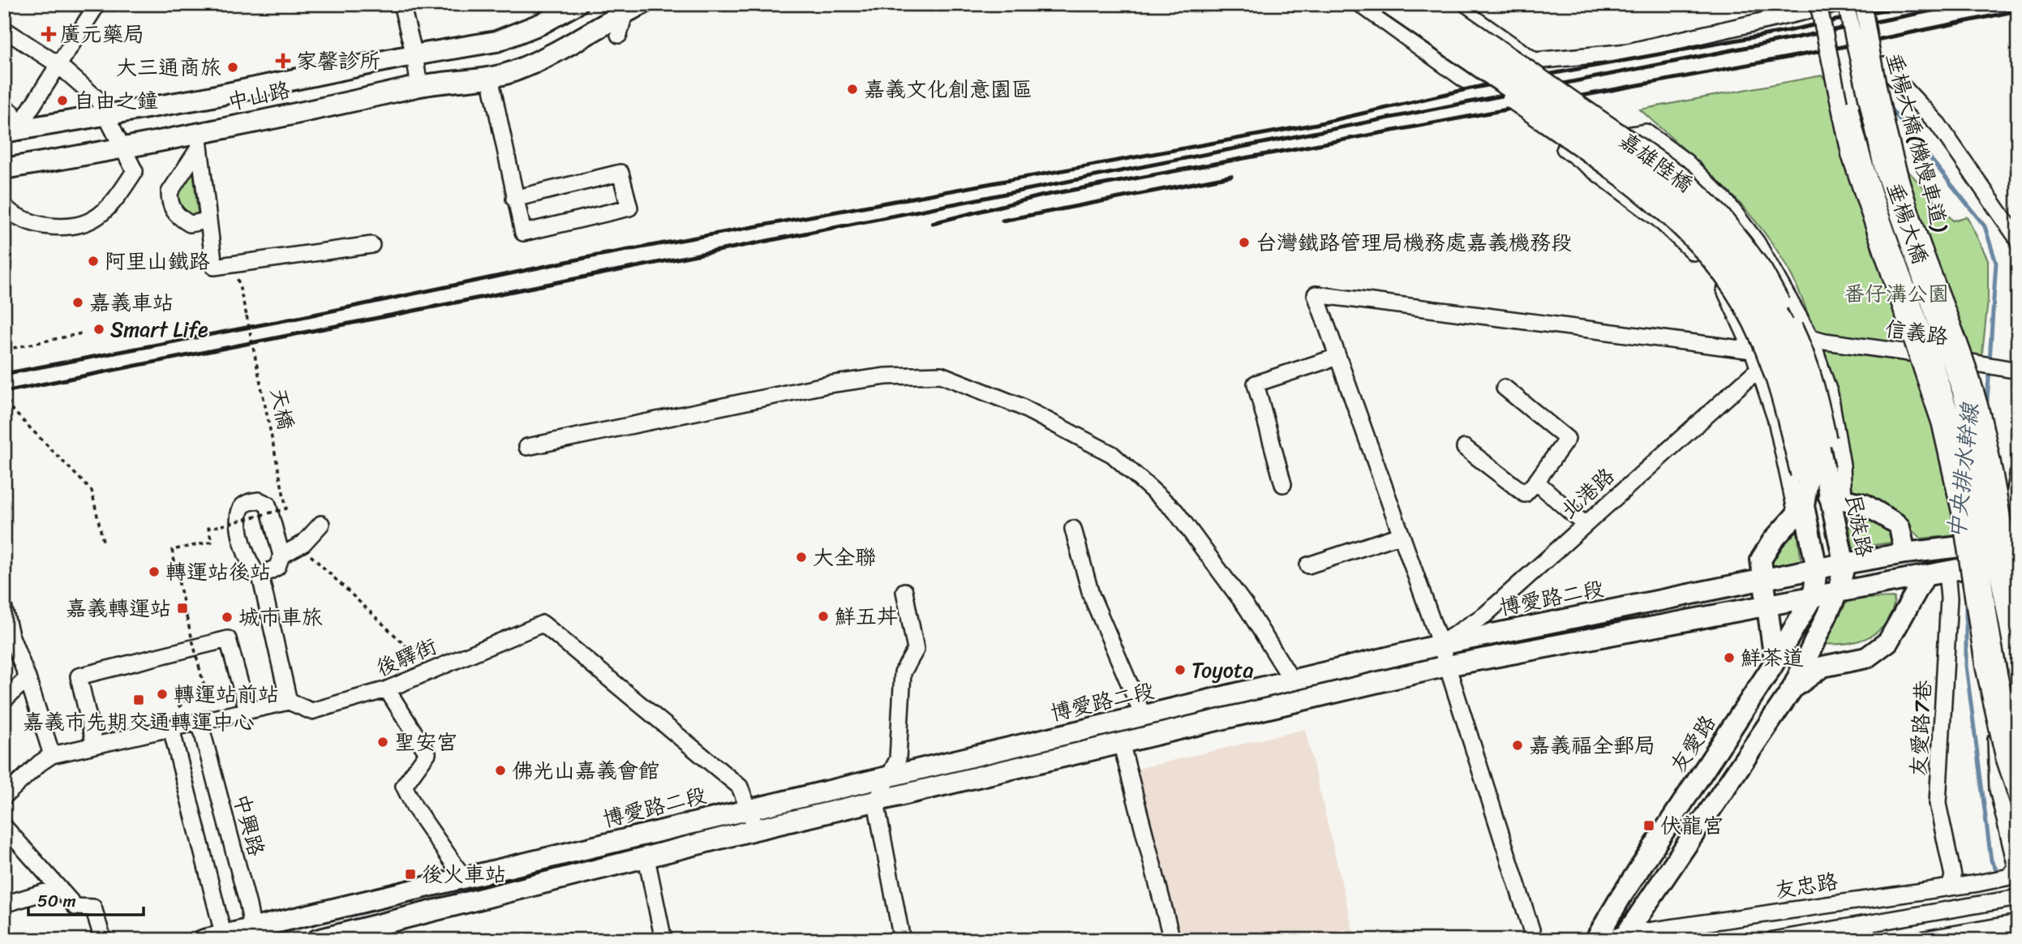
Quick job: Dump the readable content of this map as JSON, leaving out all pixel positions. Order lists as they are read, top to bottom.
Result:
{
  "streets": {
    "main road": [
      "中山路",
      "嘉雄陸橋",
      "民族路",
      "博愛路二段",
      "友愛路"
    ],
    "street": [
      "垂楊大橋(機慢車道)",
      "垂楊大橋",
      "信義路",
      "北港路",
      "後驛街",
      "友愛路7巷",
      "中興路",
      "友忠路"
    ],
    "path": ["天橋"]
  },
  "crossings": [
    ["嘉雄陸橋", "民族路"],
    ["北港路", "博愛路二段"],
    ["民族路", "博愛路二段"],
    ["博愛路二段", "後驛街"],
    ["博愛路二段", "友愛路7巷"],
    ["博愛路二段", "友愛路"],
    ["博愛路二段", "中興路"],
    ["友愛路7巷", "友忠路"]
  ],
  "water": ["中央排水幹線"],
  "parks": ["番仔溝公園"],
  "places": {
    "health": ["廣元藥局", "家馨診所"],
    "other": [
      "大三通商旅",
      "嘉義文化創意園區",
      "自由之鐘",
      "台灣鐵路管理局機務處嘉義機務段",
      "阿里山鐵路",
      "嘉義車站",
      "Smart Life",
      "大全聯",
      "轉運站後站",
      "鮮五丼",
      "城市車旅",
      "鮮茶道",
      "Toyota",
      "轉運站前站",
      "聖安宮",
      "嘉義福全郵局",
      "佛光山嘉義會館"
    ],
    "transit": [
      "嘉義轉運站",
      "嘉義市先期交通轉運中心",
      "伏龍宮",
      "後火車站"
    ]
  },
  "scale_bar": "50 m"
}
